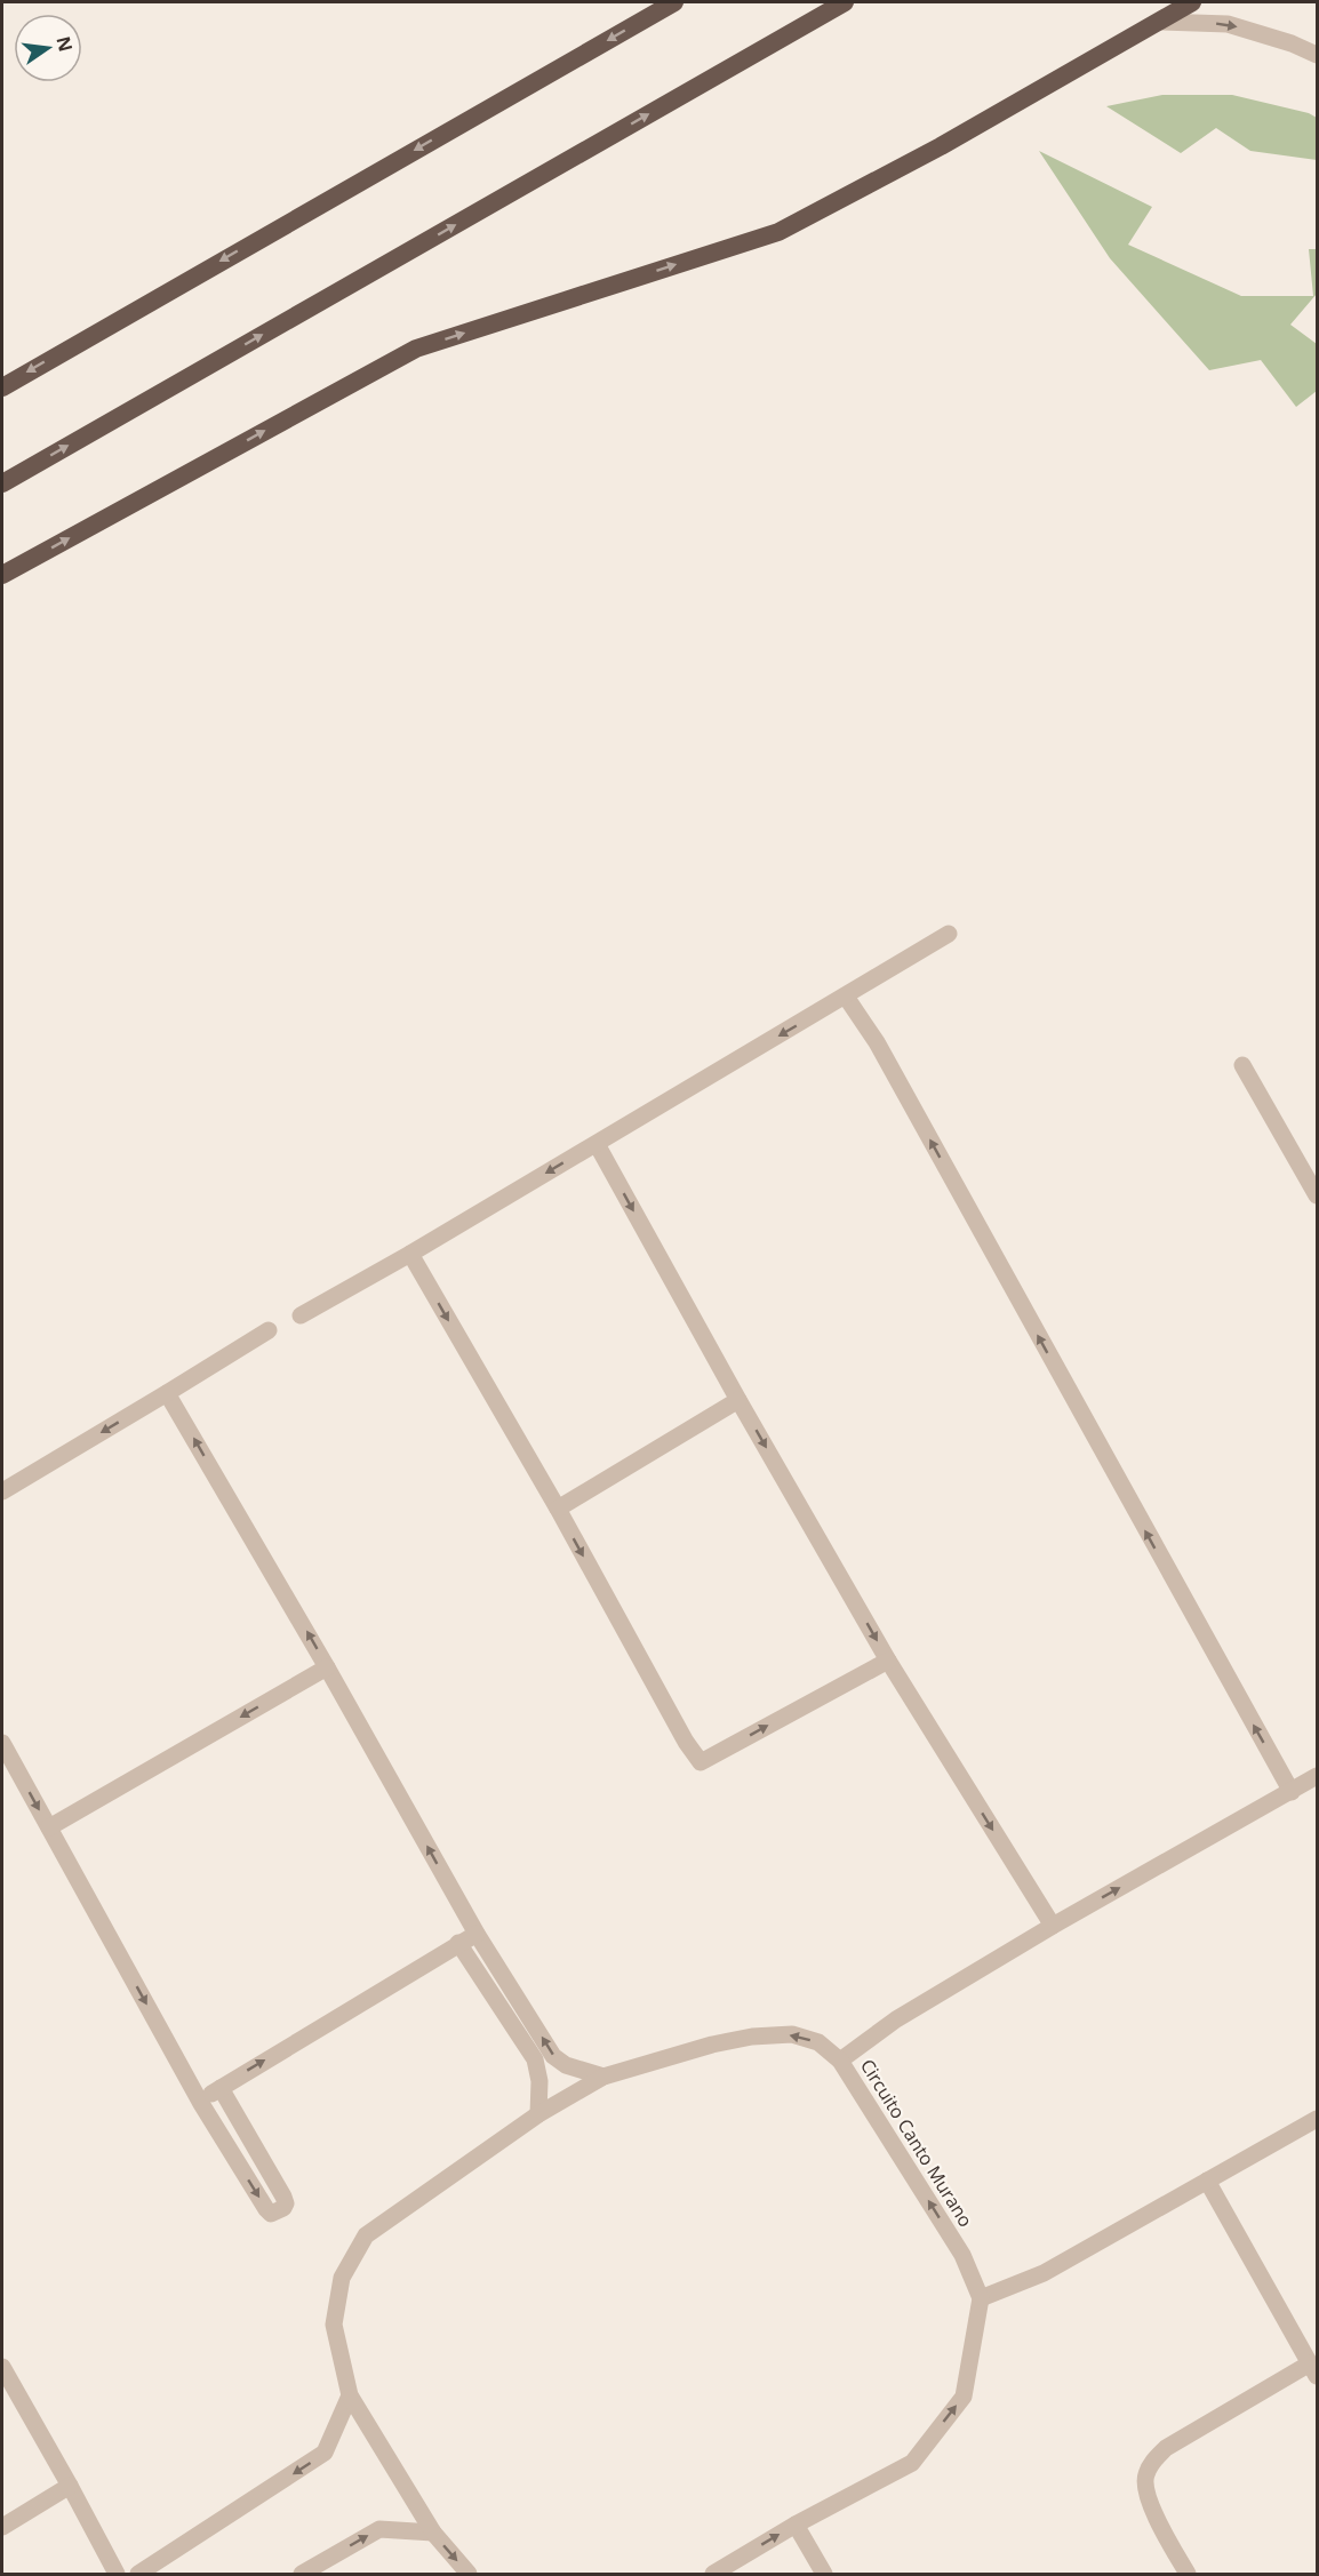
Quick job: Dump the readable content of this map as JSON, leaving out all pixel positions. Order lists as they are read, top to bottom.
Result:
{
  "streets": {
    "street": ["Circuito Canto Murano"]
  },
  "north": "right"
}
